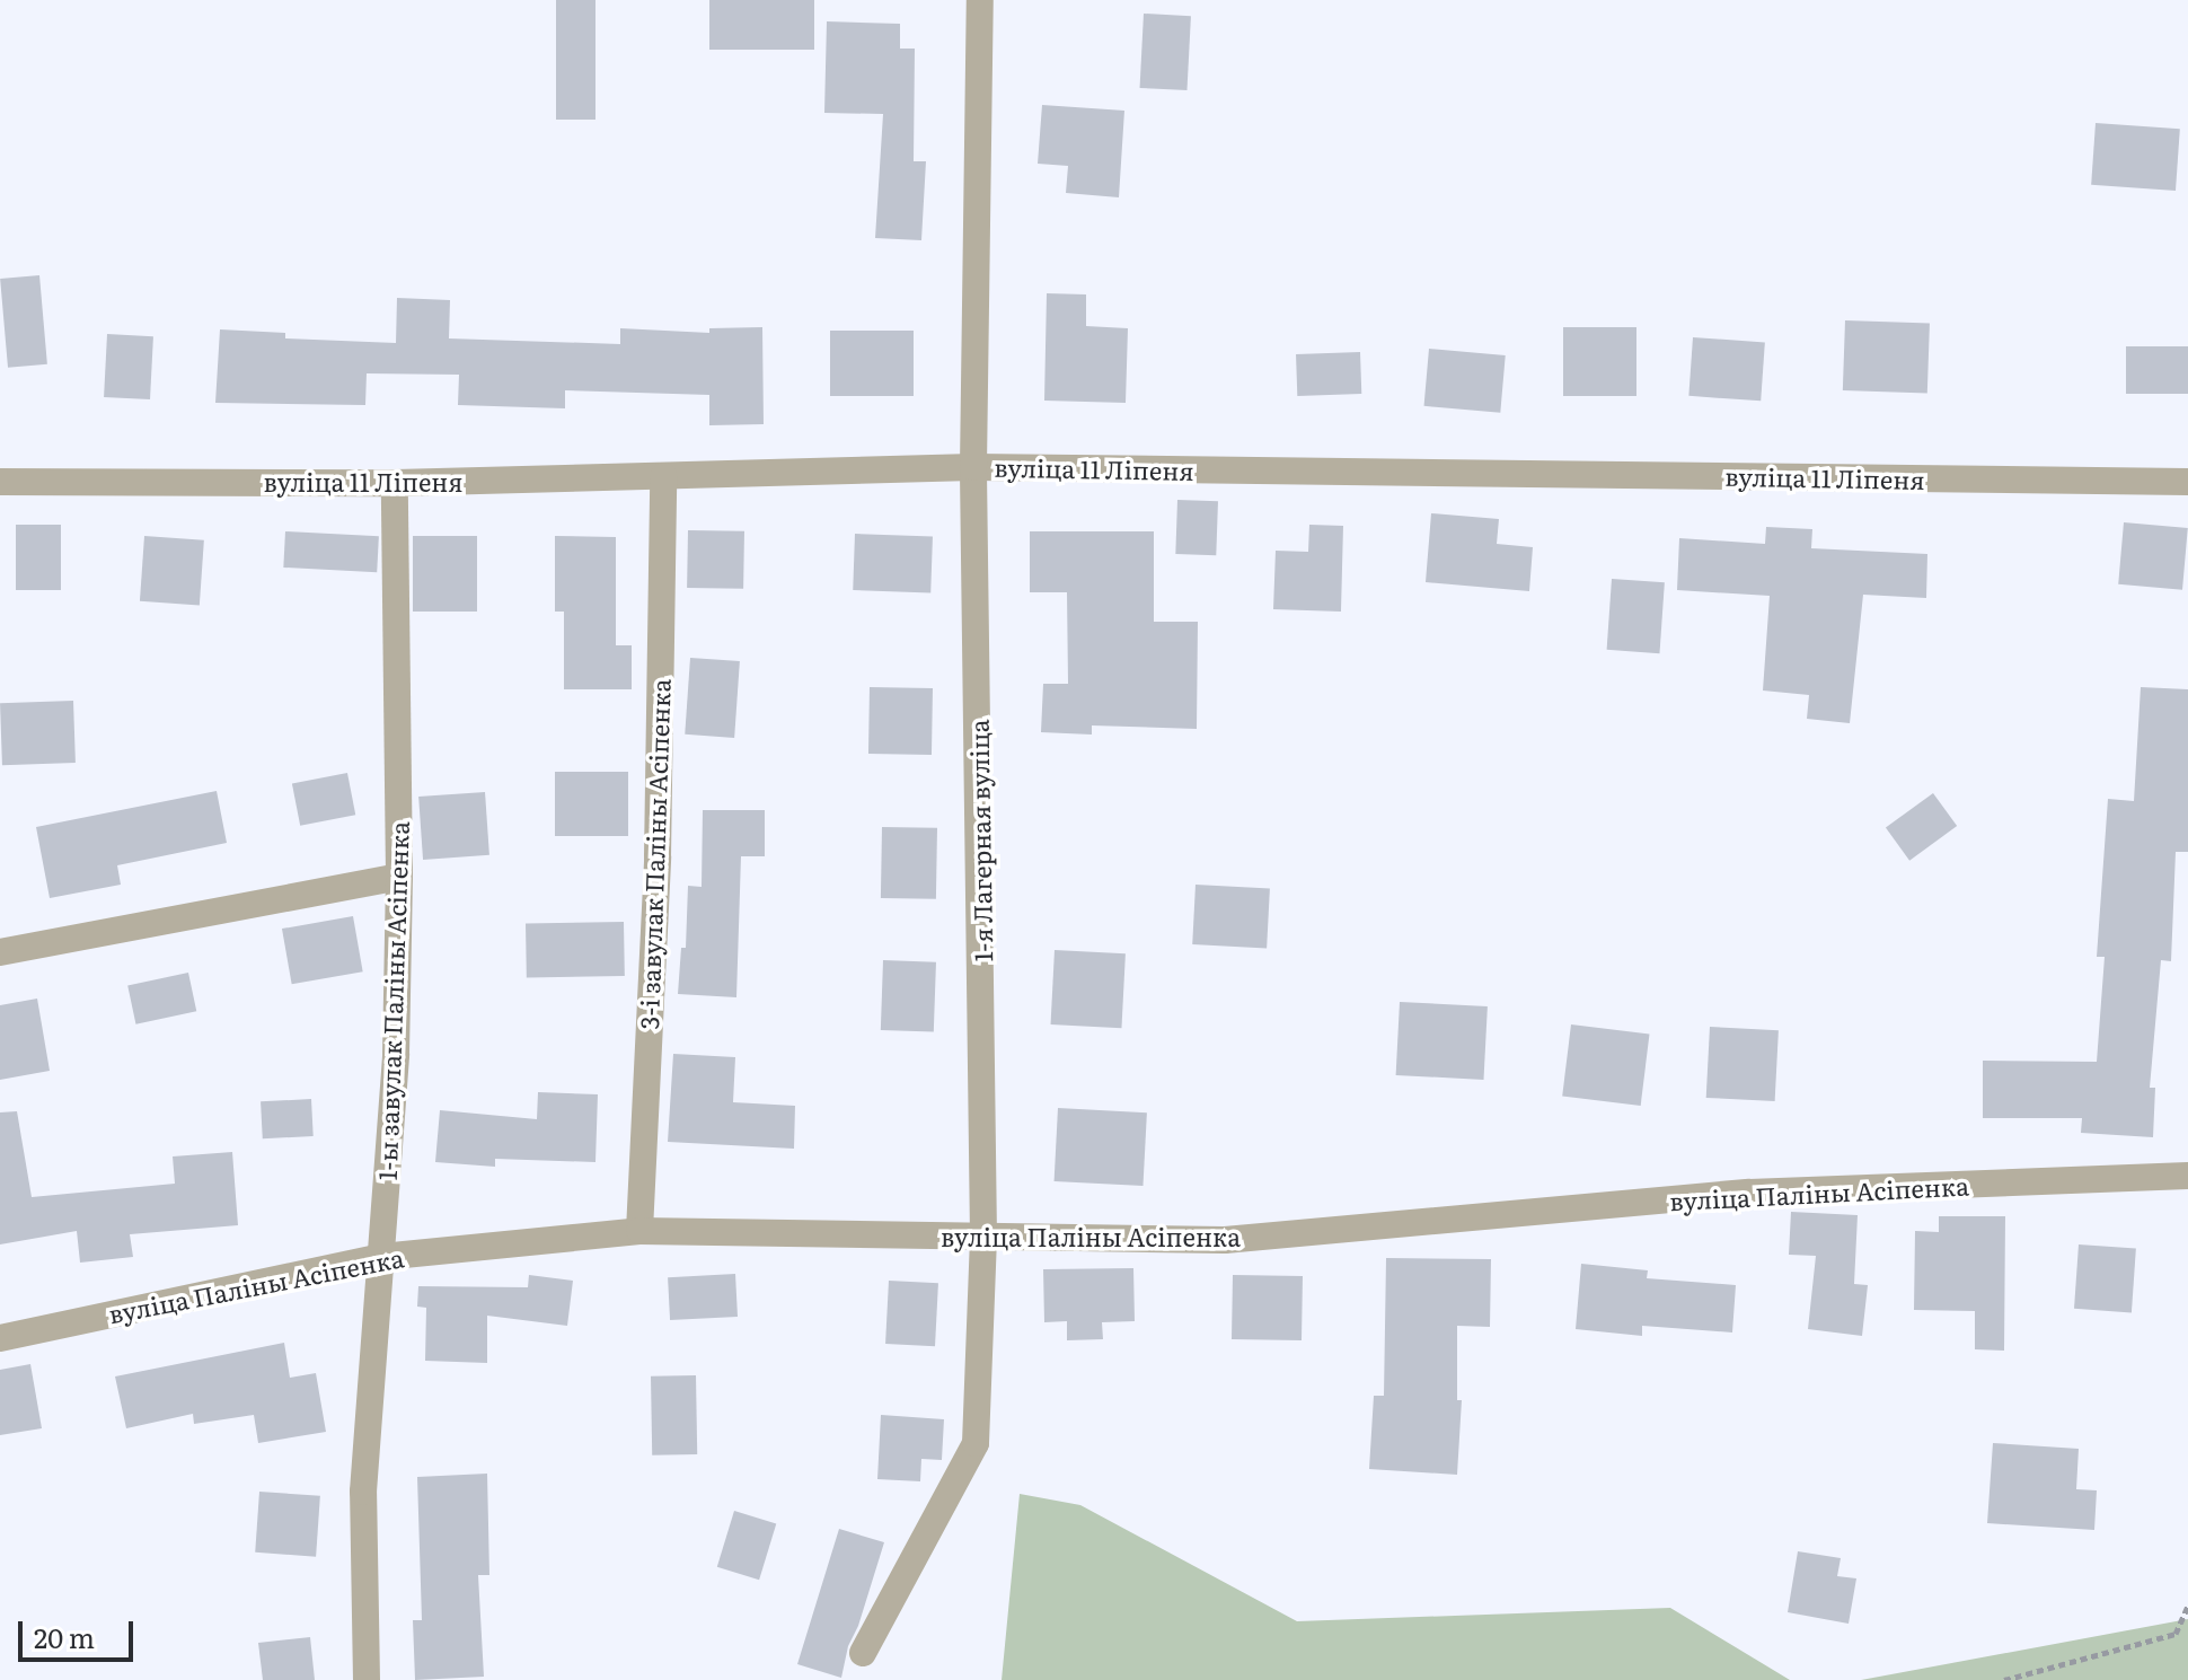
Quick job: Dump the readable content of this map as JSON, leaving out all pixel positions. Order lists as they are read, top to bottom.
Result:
{
  "streets": {
    "street": [
      "вуліца 11 Ліпеня",
      "1-я Лагерная вуліца",
      "3-і завулак Паліны Асіпенка",
      "1-ы завулак Паліны Асіпенка",
      "вуліца Паліны Асіпенка"
    ]
  },
  "crossings": [
    ["вуліца 11 Ліпеня", "1-я Лагерная вуліца"],
    ["вуліца 11 Ліпеня", "3-і завулак Паліны Асіпенка"],
    ["вуліца 11 Ліпеня", "1-ы завулак Паліны Асіпенка"],
    ["1-я Лагерная вуліца", "вуліца Паліны Асіпенка"],
    ["3-і завулак Паліны Асіпенка", "вуліца Паліны Асіпенка"],
    ["1-ы завулак Паліны Асіпенка", "вуліца Паліны Асіпенка"]
  ],
  "scale_bar": "20 m"
}
